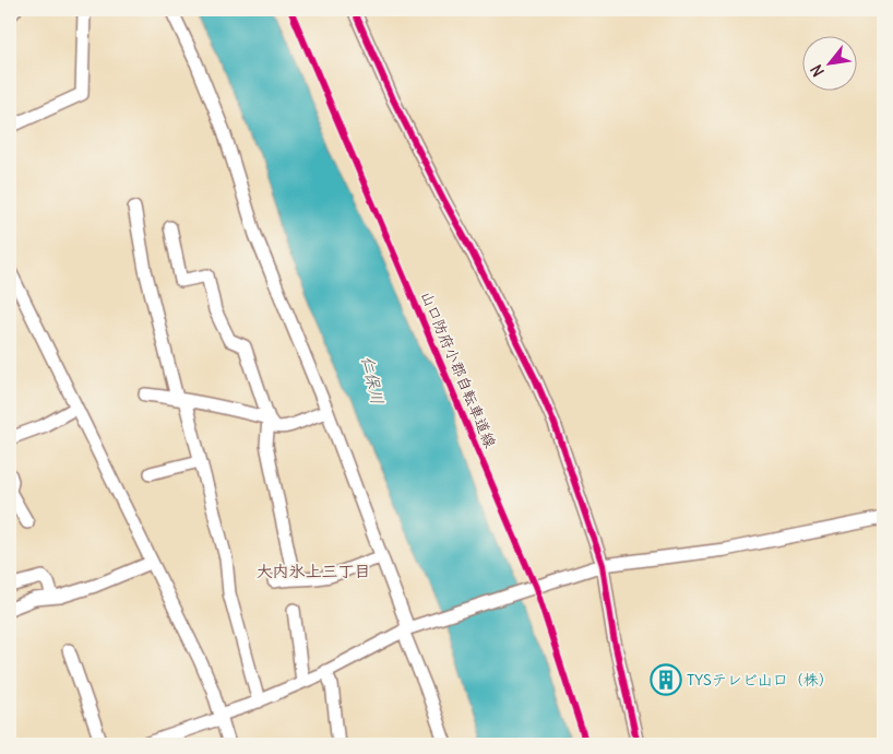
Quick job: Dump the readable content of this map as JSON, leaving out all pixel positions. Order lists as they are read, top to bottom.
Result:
{
  "streets": {
    "cycle path": ["山口防府小郡自転車道線"]
  },
  "districts": ["大内氷上三丁目"],
  "water": ["仁保川"],
  "places": {
    "building": ["TYSテレビ山口（株）"]
  },
  "north": "bottom left"
}
